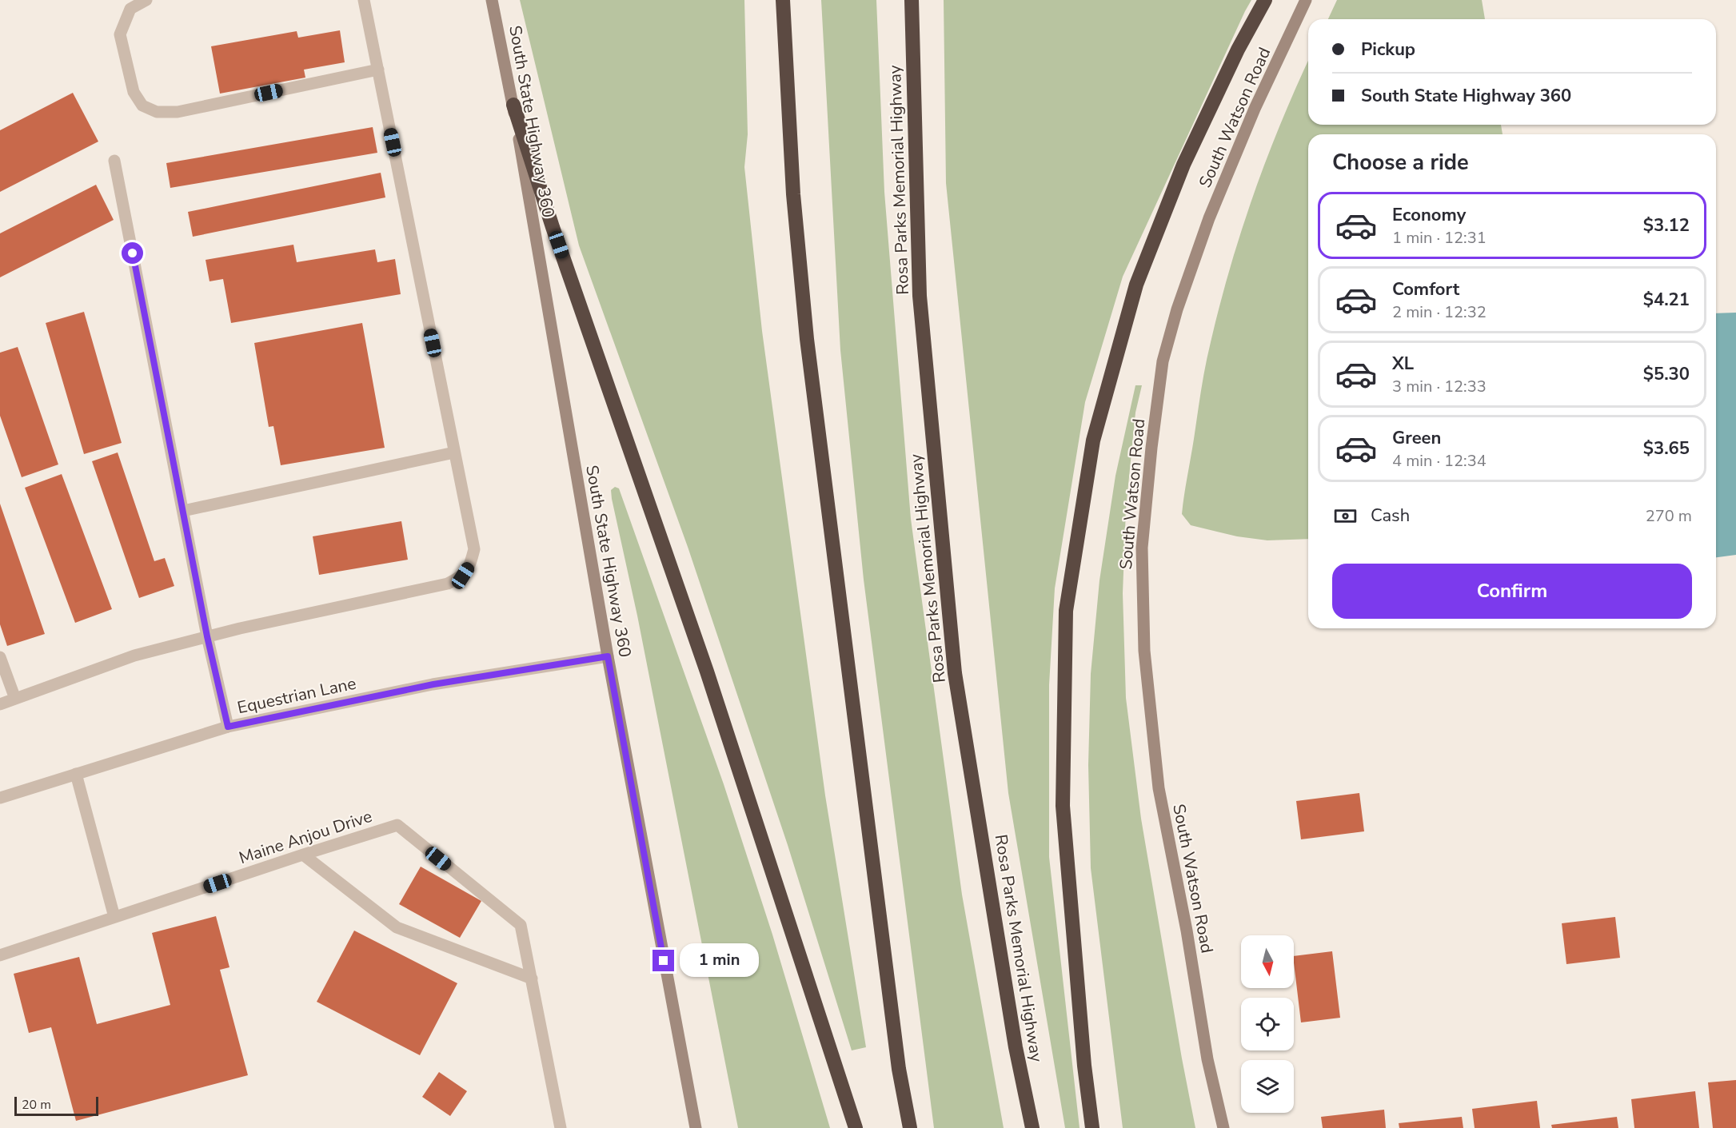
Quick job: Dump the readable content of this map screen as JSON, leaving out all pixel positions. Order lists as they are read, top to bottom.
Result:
{
  "streets": {
    "highway": ["Rosa Parks Memorial Highway"],
    "main road": ["South Watson Road", "South State Highway 360"],
    "street": ["Equestrian Lane", "Maine Anjou Drive"]
  },
  "crossings": [
    ["South State Highway 360", "Equestrian Lane"]
  ],
  "scale_bar": "20 m",
  "north": "bottom",
  "page": {
    "banner": ["Pickup", "South State Highway 360"],
    "heading": "Choose a ride",
    "list": [
      {
        "name": "Economy",
        "note": "1 min · 12:31",
        "value": "$3.12"
      },
      {
        "name": "Comfort",
        "note": "2 min · 12:32",
        "value": "$4.21"
      },
      {
        "name": "XL",
        "note": "3 min · 12:33",
        "value": "$5.30"
      },
      {
        "name": "Green",
        "note": "4 min · 12:34",
        "value": "$3.65"
      }
    ],
    "pay": ["Cash", "270 m"],
    "buttons": "Confirm",
    "bubble": "1 min",
    "scale": "20 m"
  }
}
